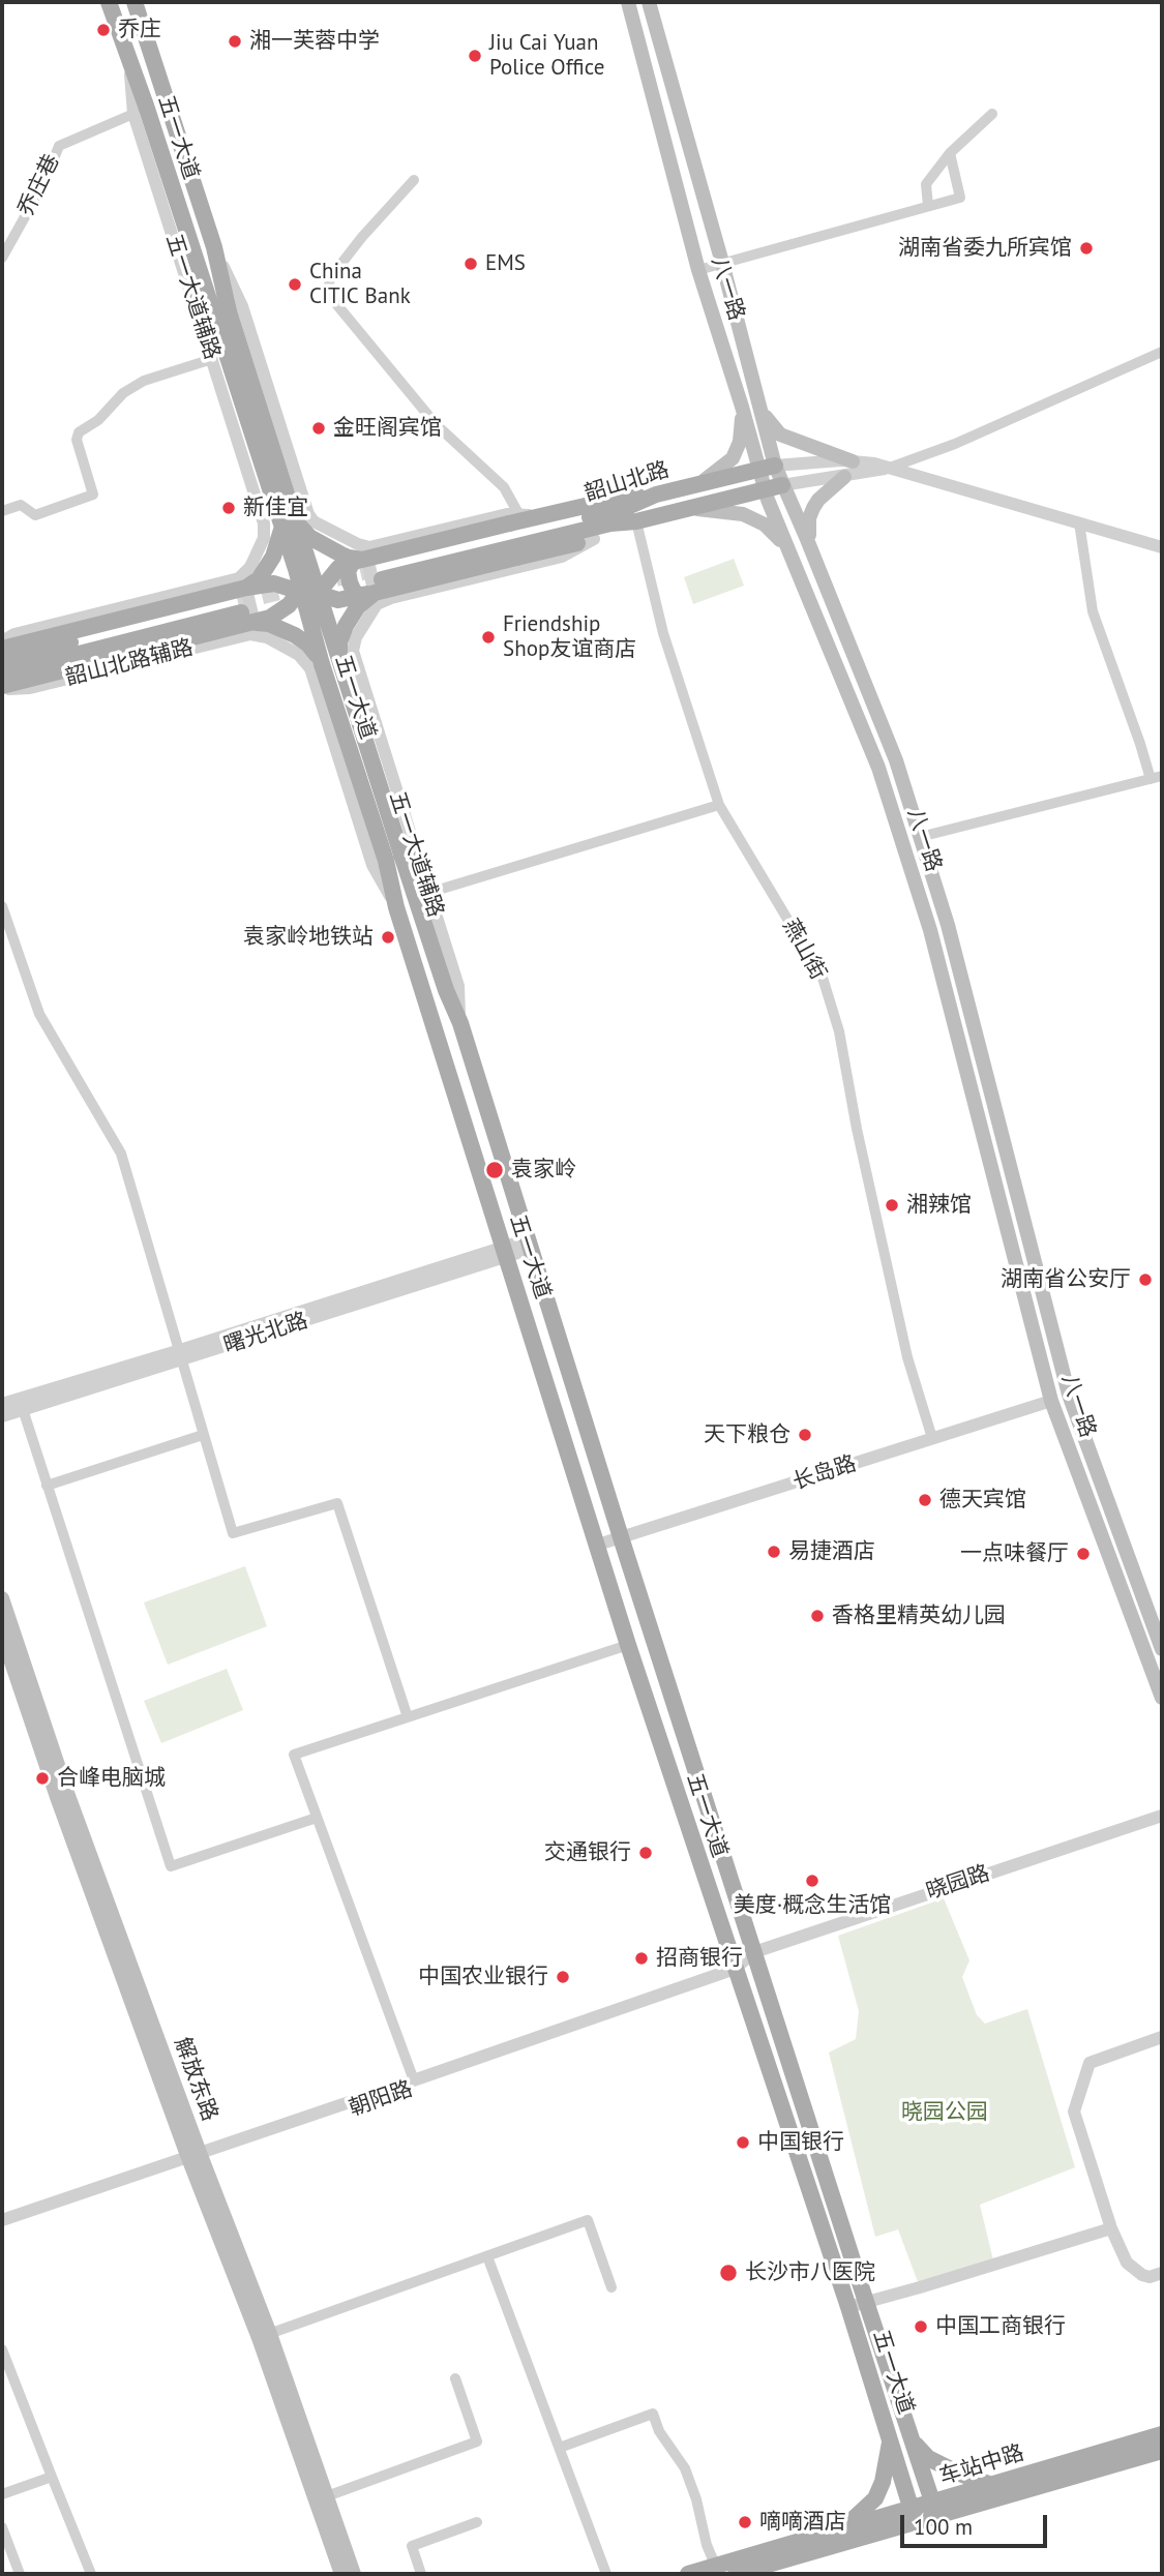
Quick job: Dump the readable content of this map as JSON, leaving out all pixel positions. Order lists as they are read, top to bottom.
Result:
{
  "streets": {
    "main road": [
      "五一大道",
      "八一路",
      "韶山北路",
      "解放东路",
      "车站中路"
    ],
    "street": [
      "乔庄巷",
      "五一大道辅路",
      "韶山北路辅路",
      "燕山街",
      "曙光北路",
      "长岛路",
      "晓园路",
      "朝阳路"
    ]
  },
  "crossings": [
    ["五一大道", "五一大道辅路"],
    ["五一大道", "曙光北路"],
    ["五一大道", "长岛路"],
    ["五一大道", "晓园路"],
    ["五一大道", "朝阳路"],
    ["五一大道", "车站中路"],
    ["乔庄巷", "五一大道辅路"],
    ["八一路", "韶山北路"],
    ["八一路", "长岛路"],
    ["韶山北路", "燕山街"],
    ["燕山街", "长岛路"],
    ["晓园路", "朝阳路"],
    ["解放东路", "朝阳路"]
  ],
  "parks": ["晓园公园"],
  "places": [
    "乔庄",
    "湘一芙蓉中学",
    "Jiu Cai Yuan Police Office",
    "湖南省委九所宾馆",
    "EMS",
    "China CITIC Bank",
    "金旺阁宾馆",
    "新佳宜",
    "Friendship Shop友谊商店",
    "袁家岭地铁站",
    "袁家岭",
    "湘辣馆",
    "湖南省公安厅",
    "天下粮仓",
    "德天宾馆",
    "易捷酒店",
    "一点味餐厅",
    "香格里精英幼儿园",
    "合峰电脑城",
    "交通银行",
    "美度·概念生活馆",
    "招商银行",
    "中国农业银行",
    "中国银行",
    "长沙市八医院",
    "中国工商银行",
    "嘀嘀酒店"
  ],
  "scale_bar": "100 m"
}
